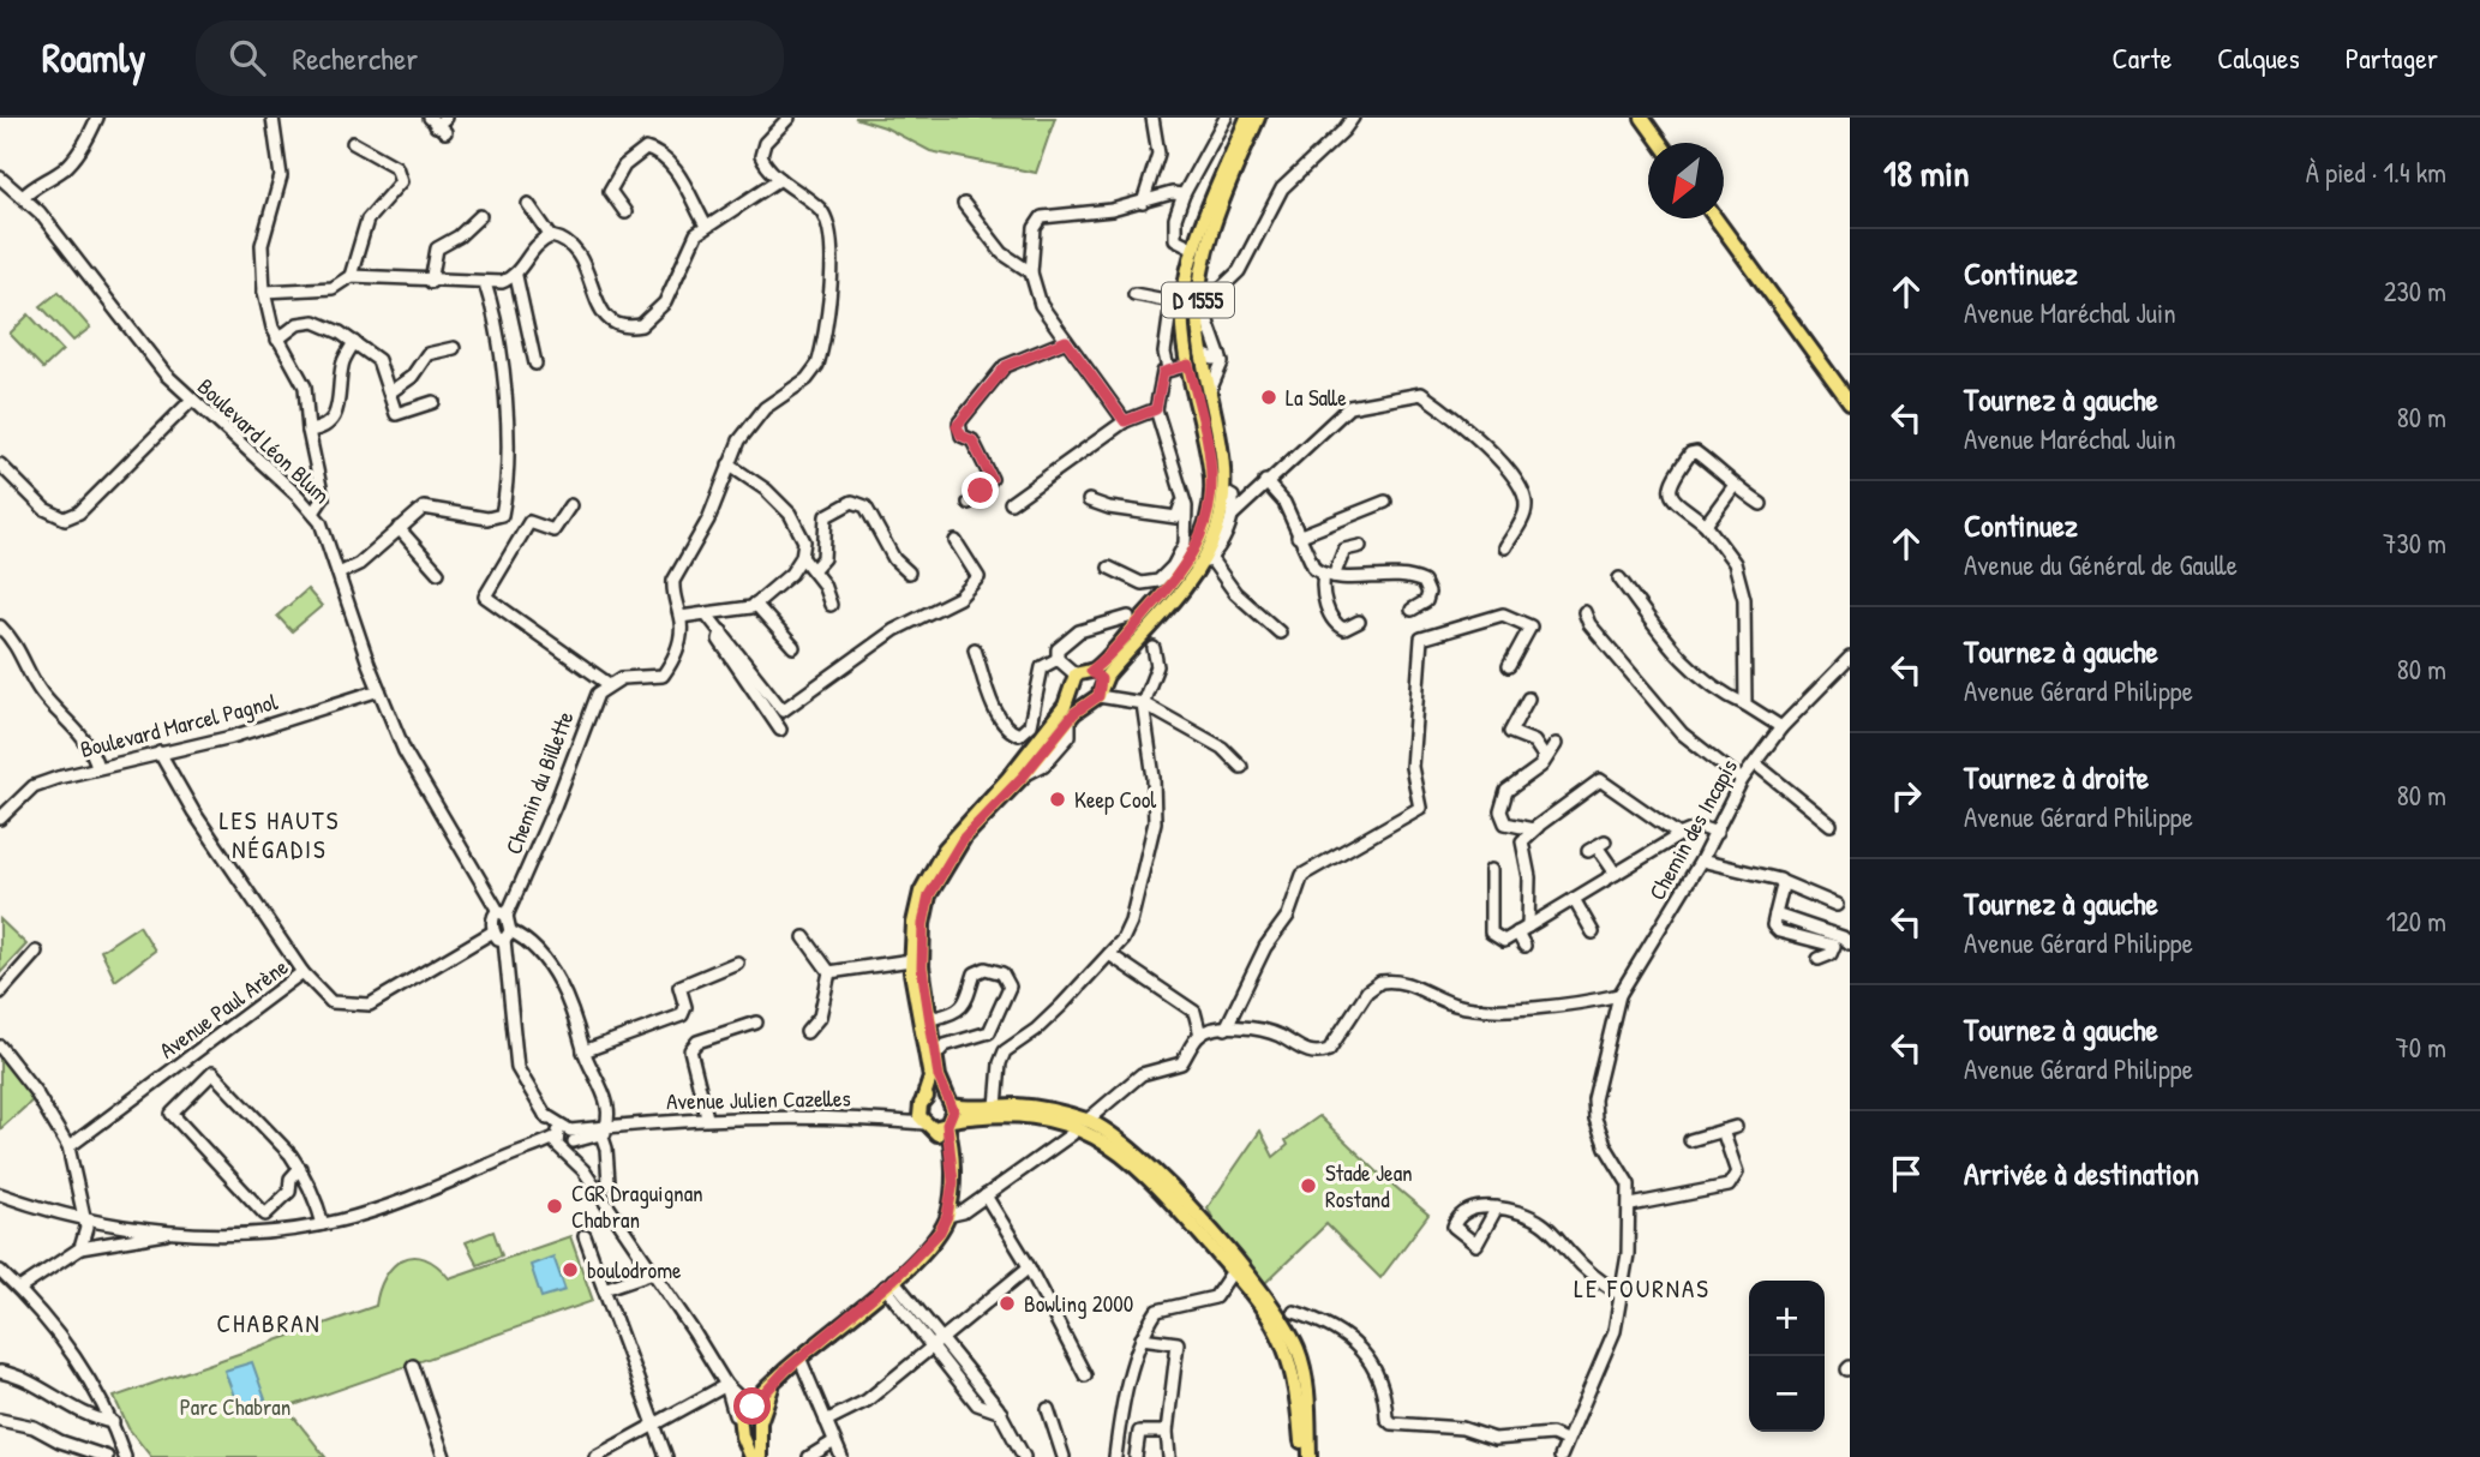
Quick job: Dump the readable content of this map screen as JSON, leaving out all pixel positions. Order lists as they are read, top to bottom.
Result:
{
  "streets": {
    "main road": ["D 1555"],
    "street": [
      "Boulevard Léon Blum",
      "Boulevard Marcel Pagnol",
      "Chemin du Billette",
      "Chemin des Incapis",
      "Avenue Paul Arène",
      "Avenue Julien Cazelles"
    ]
  },
  "crossings": [
    ["D 1555", "Avenue Julien Cazelles"],
    ["Boulevard Léon Blum", "Boulevard Marcel Pagnol"],
    ["Boulevard Léon Blum", "Chemin du Billette"],
    ["Chemin du Billette", "Avenue Paul Arène"]
  ],
  "districts": ["LES HAUTS NÉGADIS", "LE FOURNAS", "CHABRAN"],
  "parks": ["Parc Chabran"],
  "places": [
    "La Salle",
    "Keep Cool",
    "Stade Jean Rostand",
    "CGR Draguignan Chabran",
    "boulodrome",
    "Bowling 2000"
  ],
  "north": "bottom left",
  "page": {
    "header": "Roamly",
    "search": "Rechercher",
    "nav": ["Carte", "Calques", "Partager"],
    "heading": ["18 min", "À pied · 1.4 km"],
    "list": [
      ["Continuez", "Avenue Maréchal Juin", "230 m"],
      ["Tournez à gauche", "Avenue Maréchal Juin", "80 m"],
      ["Continuez", "Avenue du Général de Gaulle", "730 m"],
      ["Tournez à gauche", "Avenue Gérard Philippe", "80 m"],
      ["Tournez à droite", "Avenue Gérard Philippe", "80 m"],
      ["Tournez à gauche", "Avenue Gérard Philippe", "120 m"],
      ["Tournez à gauche", "Avenue Gérard Philippe", "70 m"],
      "Arrivée à destination"
    ],
    "map_buttons": ["+", "−"]
  }
}
